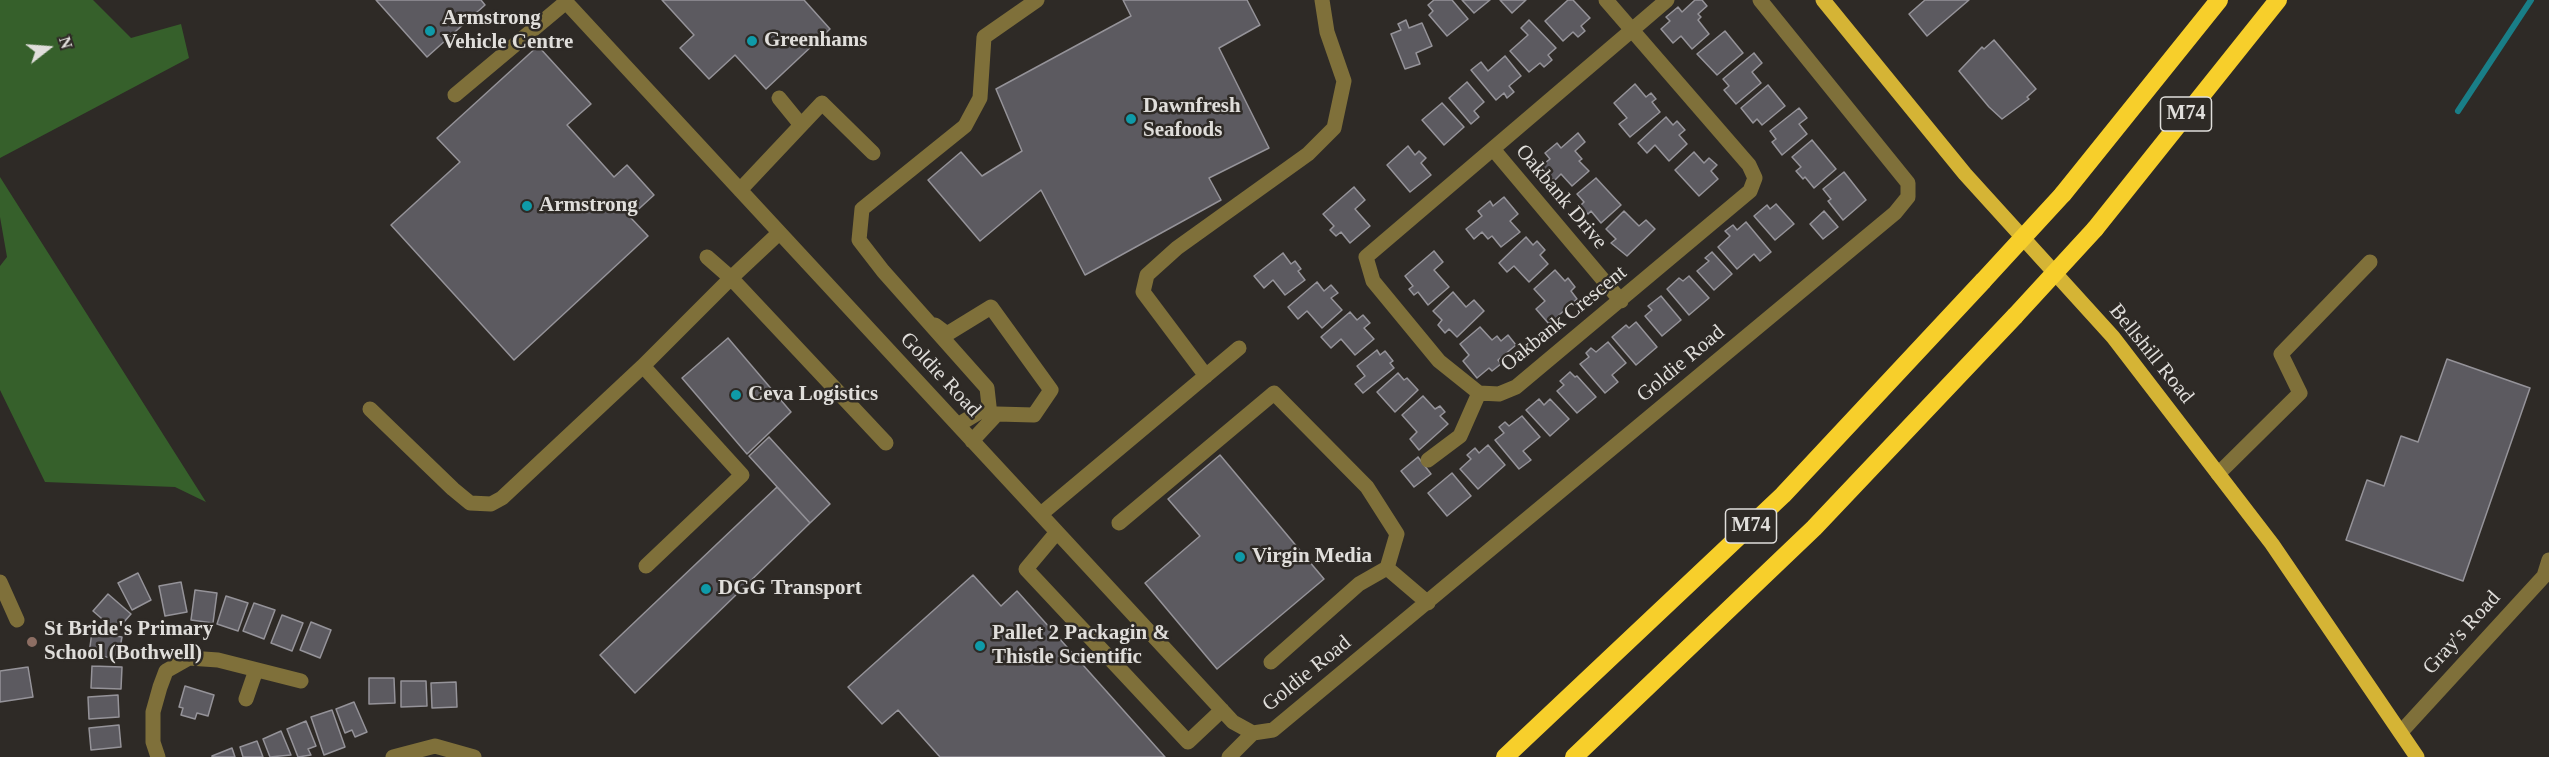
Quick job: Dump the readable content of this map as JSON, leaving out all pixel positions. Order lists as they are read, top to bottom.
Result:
{
  "streets": {
    "highway": ["M74"],
    "main road": ["Bellshill Road"],
    "street": [
      "Oakbank Drive",
      "Oakbank Crescent",
      "Goldie Road",
      "Gray's Road"
    ]
  },
  "crossings": [
    ["Oakbank Drive", "Oakbank Crescent"],
    ["Bellshill Road", "Gray's Road"]
  ],
  "places": [
    "Armstrong Vehicle Centre",
    "Greenhams",
    "Dawnfresh Seafoods",
    "Armstrong",
    "Ceva Logistics",
    "Virgin Media",
    "DGG Transport",
    "St Bride's Primary School (Bothwell)",
    "Pallet 2 Packagin & Thistle Scientific"
  ],
  "north": "right"
}
